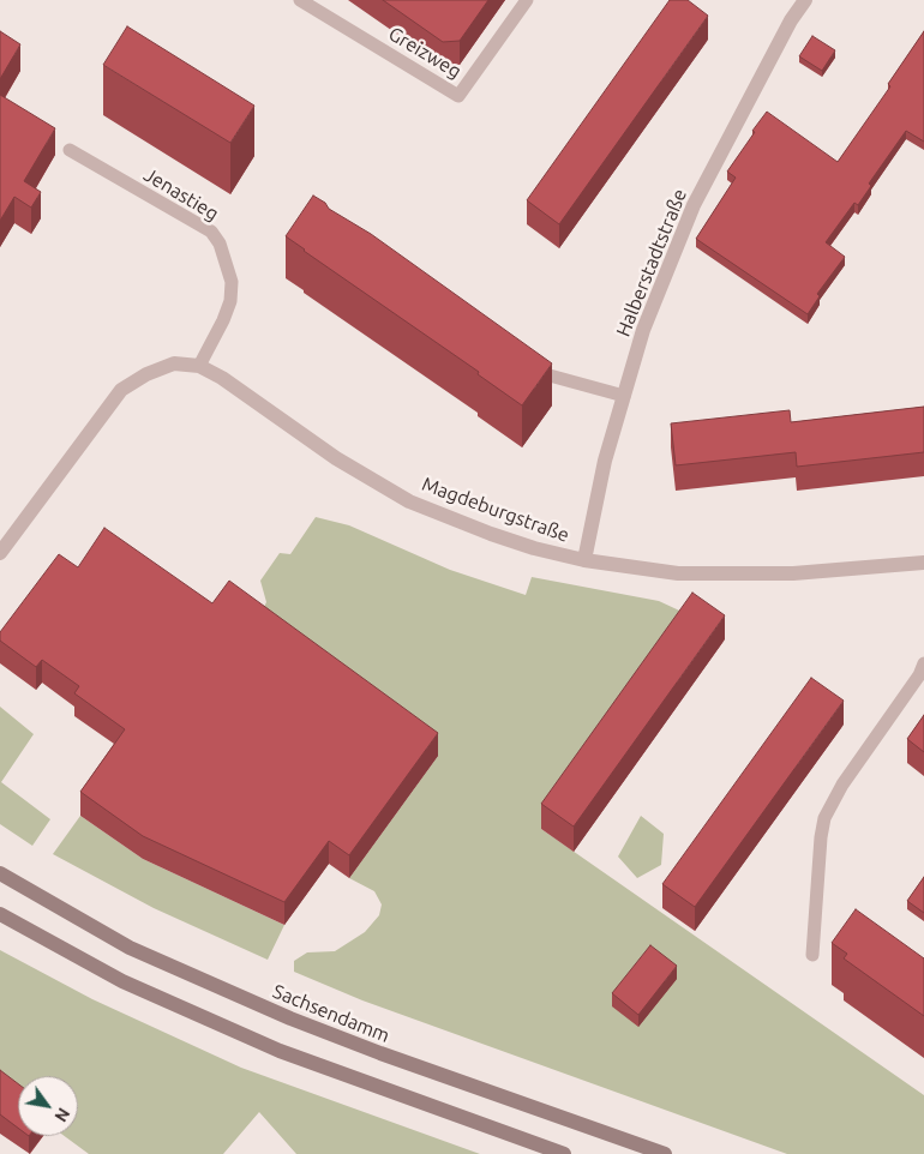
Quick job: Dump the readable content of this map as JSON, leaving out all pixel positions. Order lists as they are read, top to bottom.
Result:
{
  "streets": {
    "street": ["Halberstadtstraße", "Magdeburgstraße", "Sachsendamm"],
    "lane": ["Greizweg", "Jenastieg"]
  },
  "crossings": [
    ["Jenastieg", "Magdeburgstraße"],
    ["Halberstadtstraße", "Magdeburgstraße"]
  ],
  "north": "bottom right"
}
